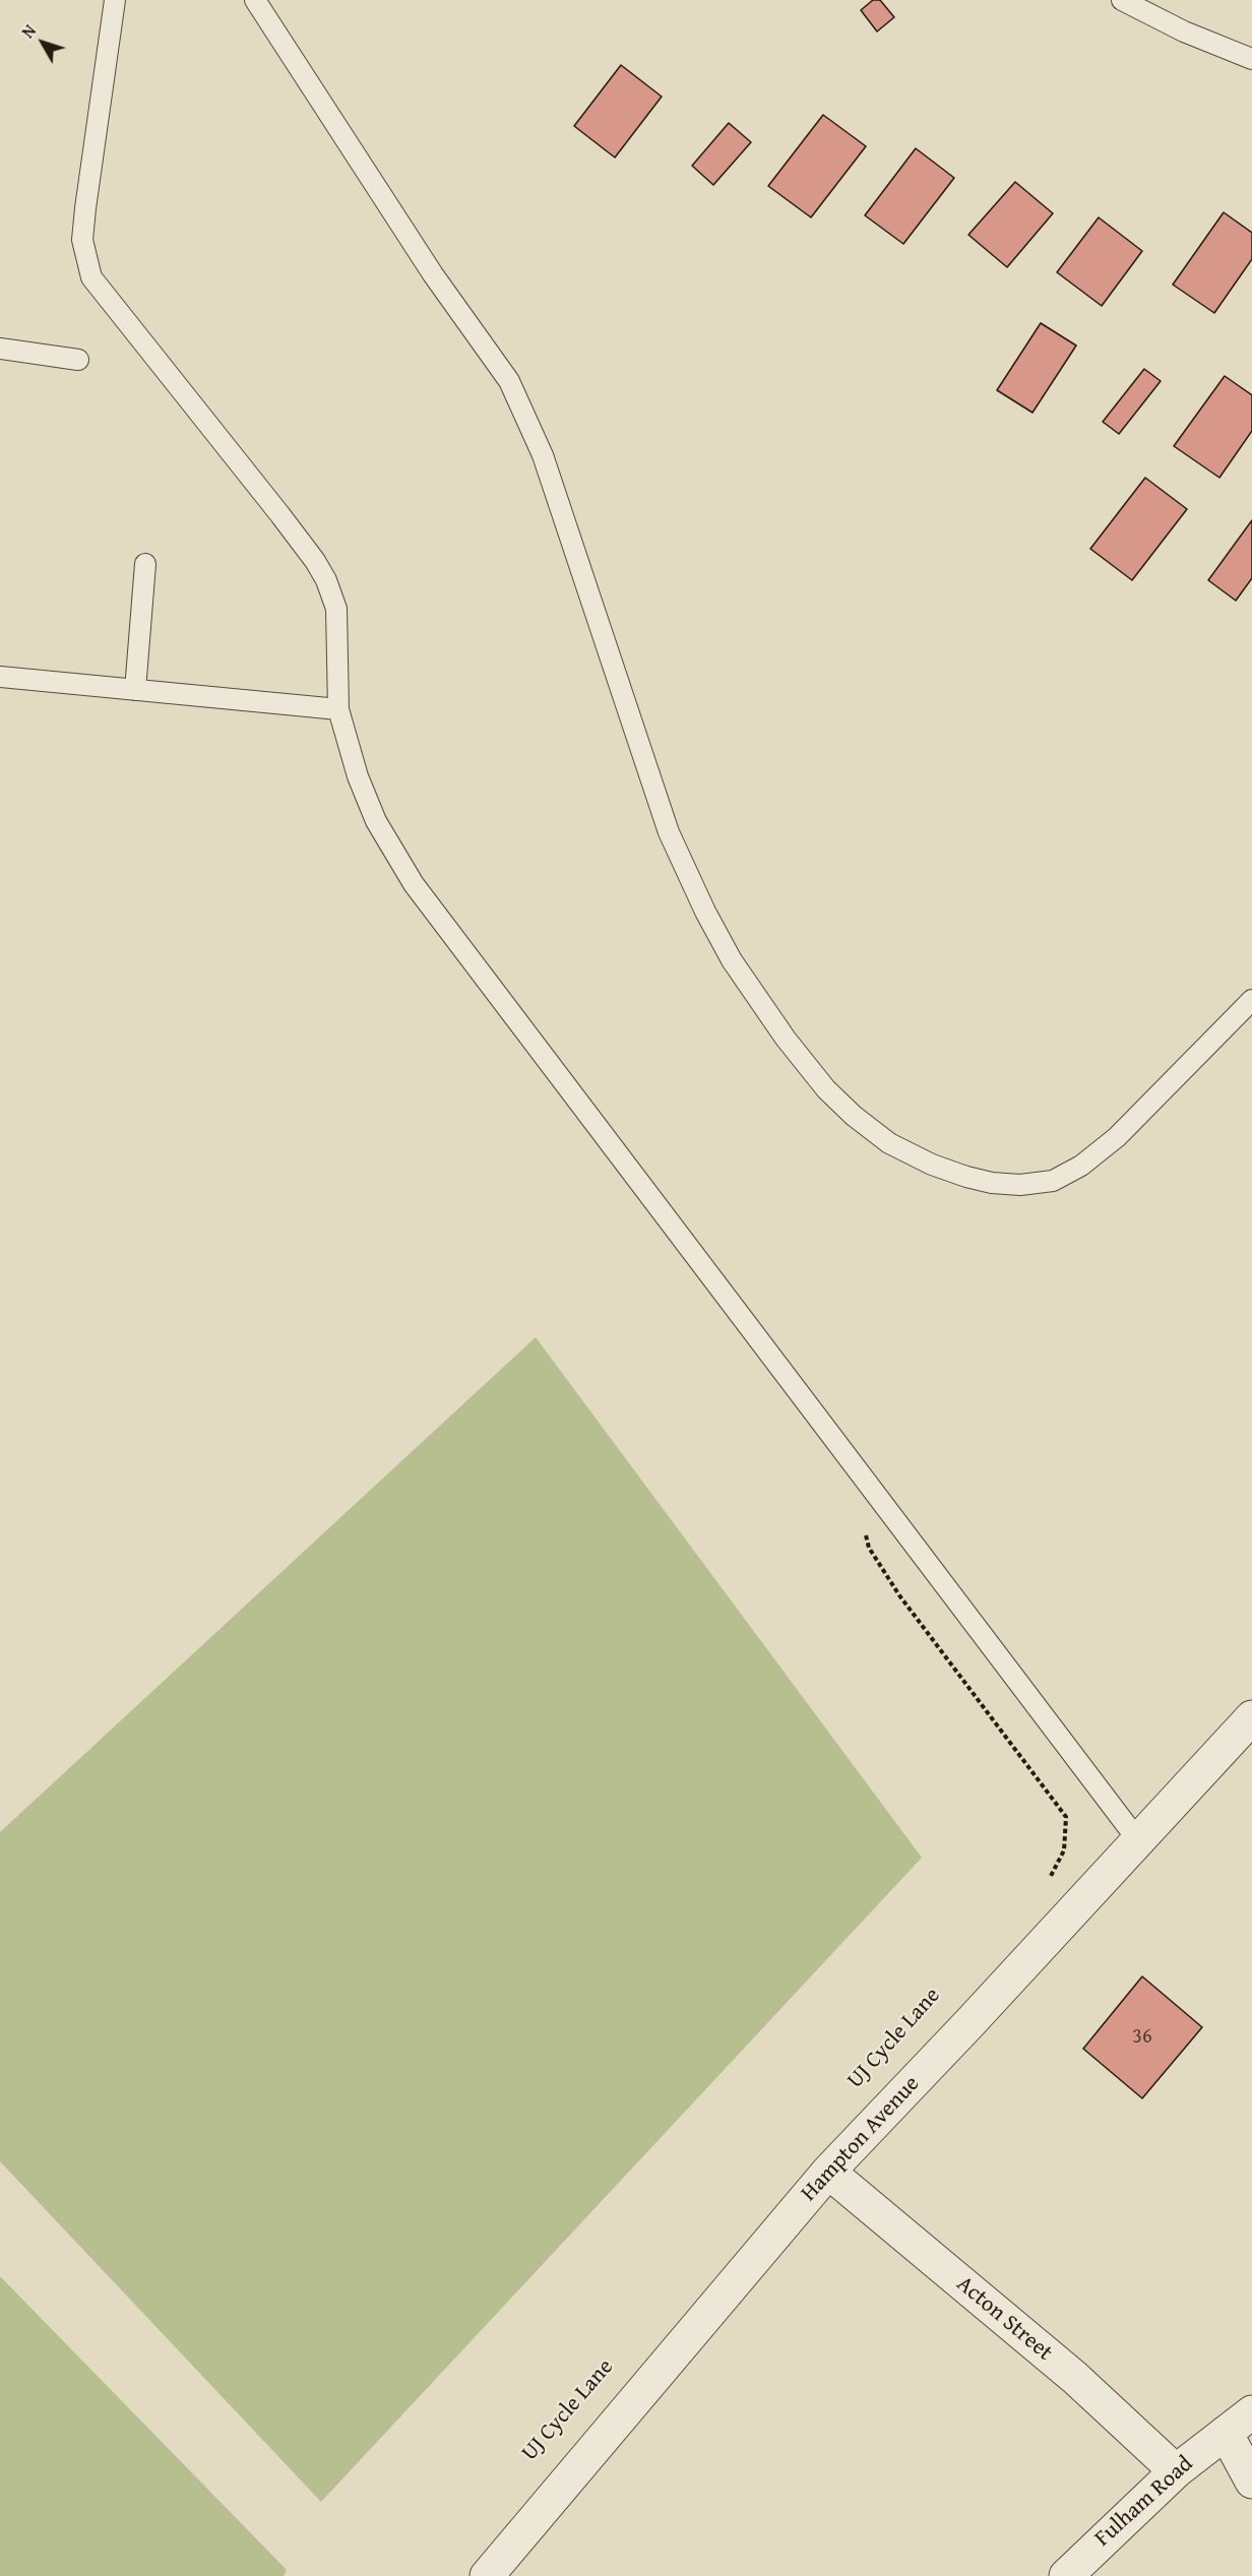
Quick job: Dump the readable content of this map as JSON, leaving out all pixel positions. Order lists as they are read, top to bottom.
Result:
{
  "streets": {
    "street": ["Hampton Avenue", "Acton Street", "Fulham Road"]
  },
  "crossings": [
    ["Hampton Avenue", "Acton Street"],
    ["Acton Street", "Fulham Road"]
  ],
  "house_numbers": ["36"],
  "north": "top left"
}
